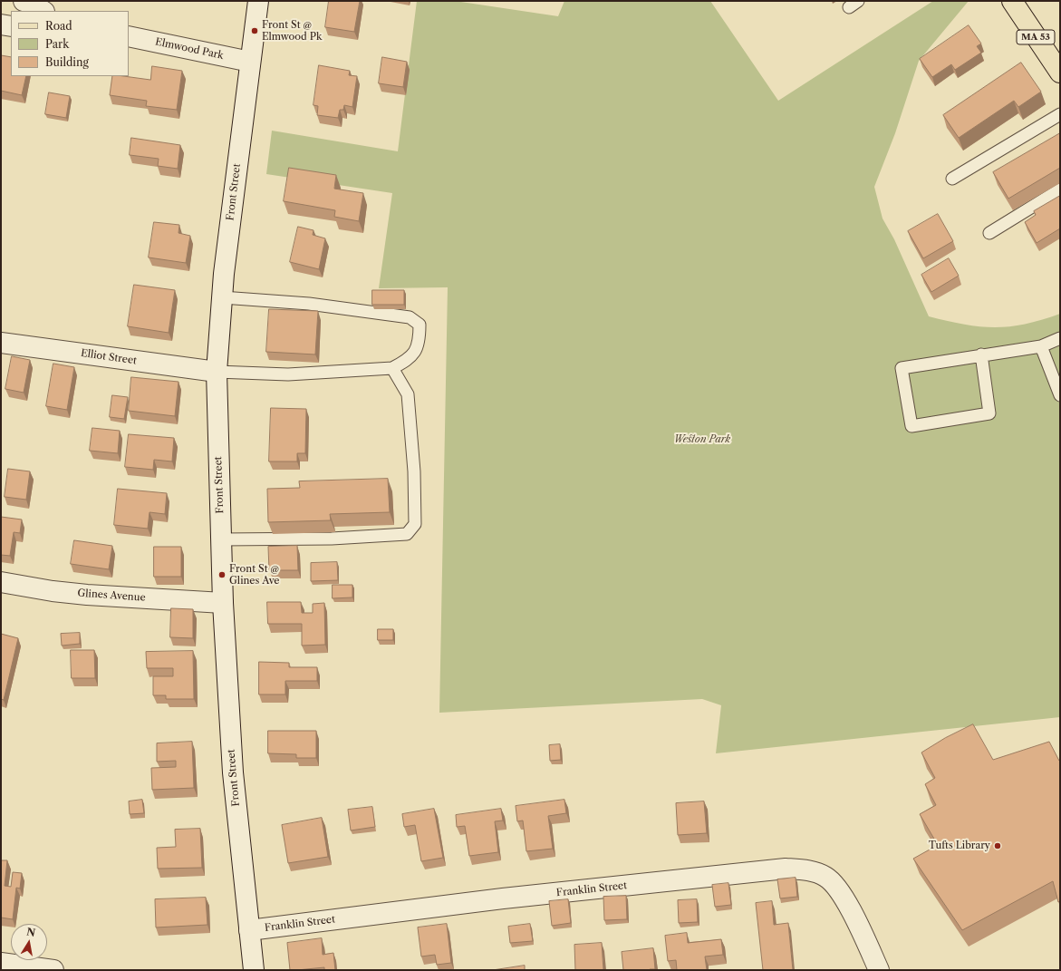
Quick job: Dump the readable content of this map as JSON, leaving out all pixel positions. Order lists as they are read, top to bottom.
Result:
{
  "streets": {
    "main road": ["MA 53"],
    "street": [
      "Elmwood Park",
      "Front Street",
      "Elliot Street",
      "Glines Avenue",
      "Franklin Street"
    ]
  },
  "crossings": [
    ["Elmwood Park", "Front Street"],
    ["Front Street", "Elliot Street"],
    ["Front Street", "Glines Avenue"],
    ["Front Street", "Franklin Street"]
  ],
  "parks": ["Weston Park"],
  "places": ["Front St @ Elmwood Pk", "Front St @ Glines Ave", "Tufts Library"],
  "legend": ["Road", "Park", "Building"],
  "north": "top"
}
